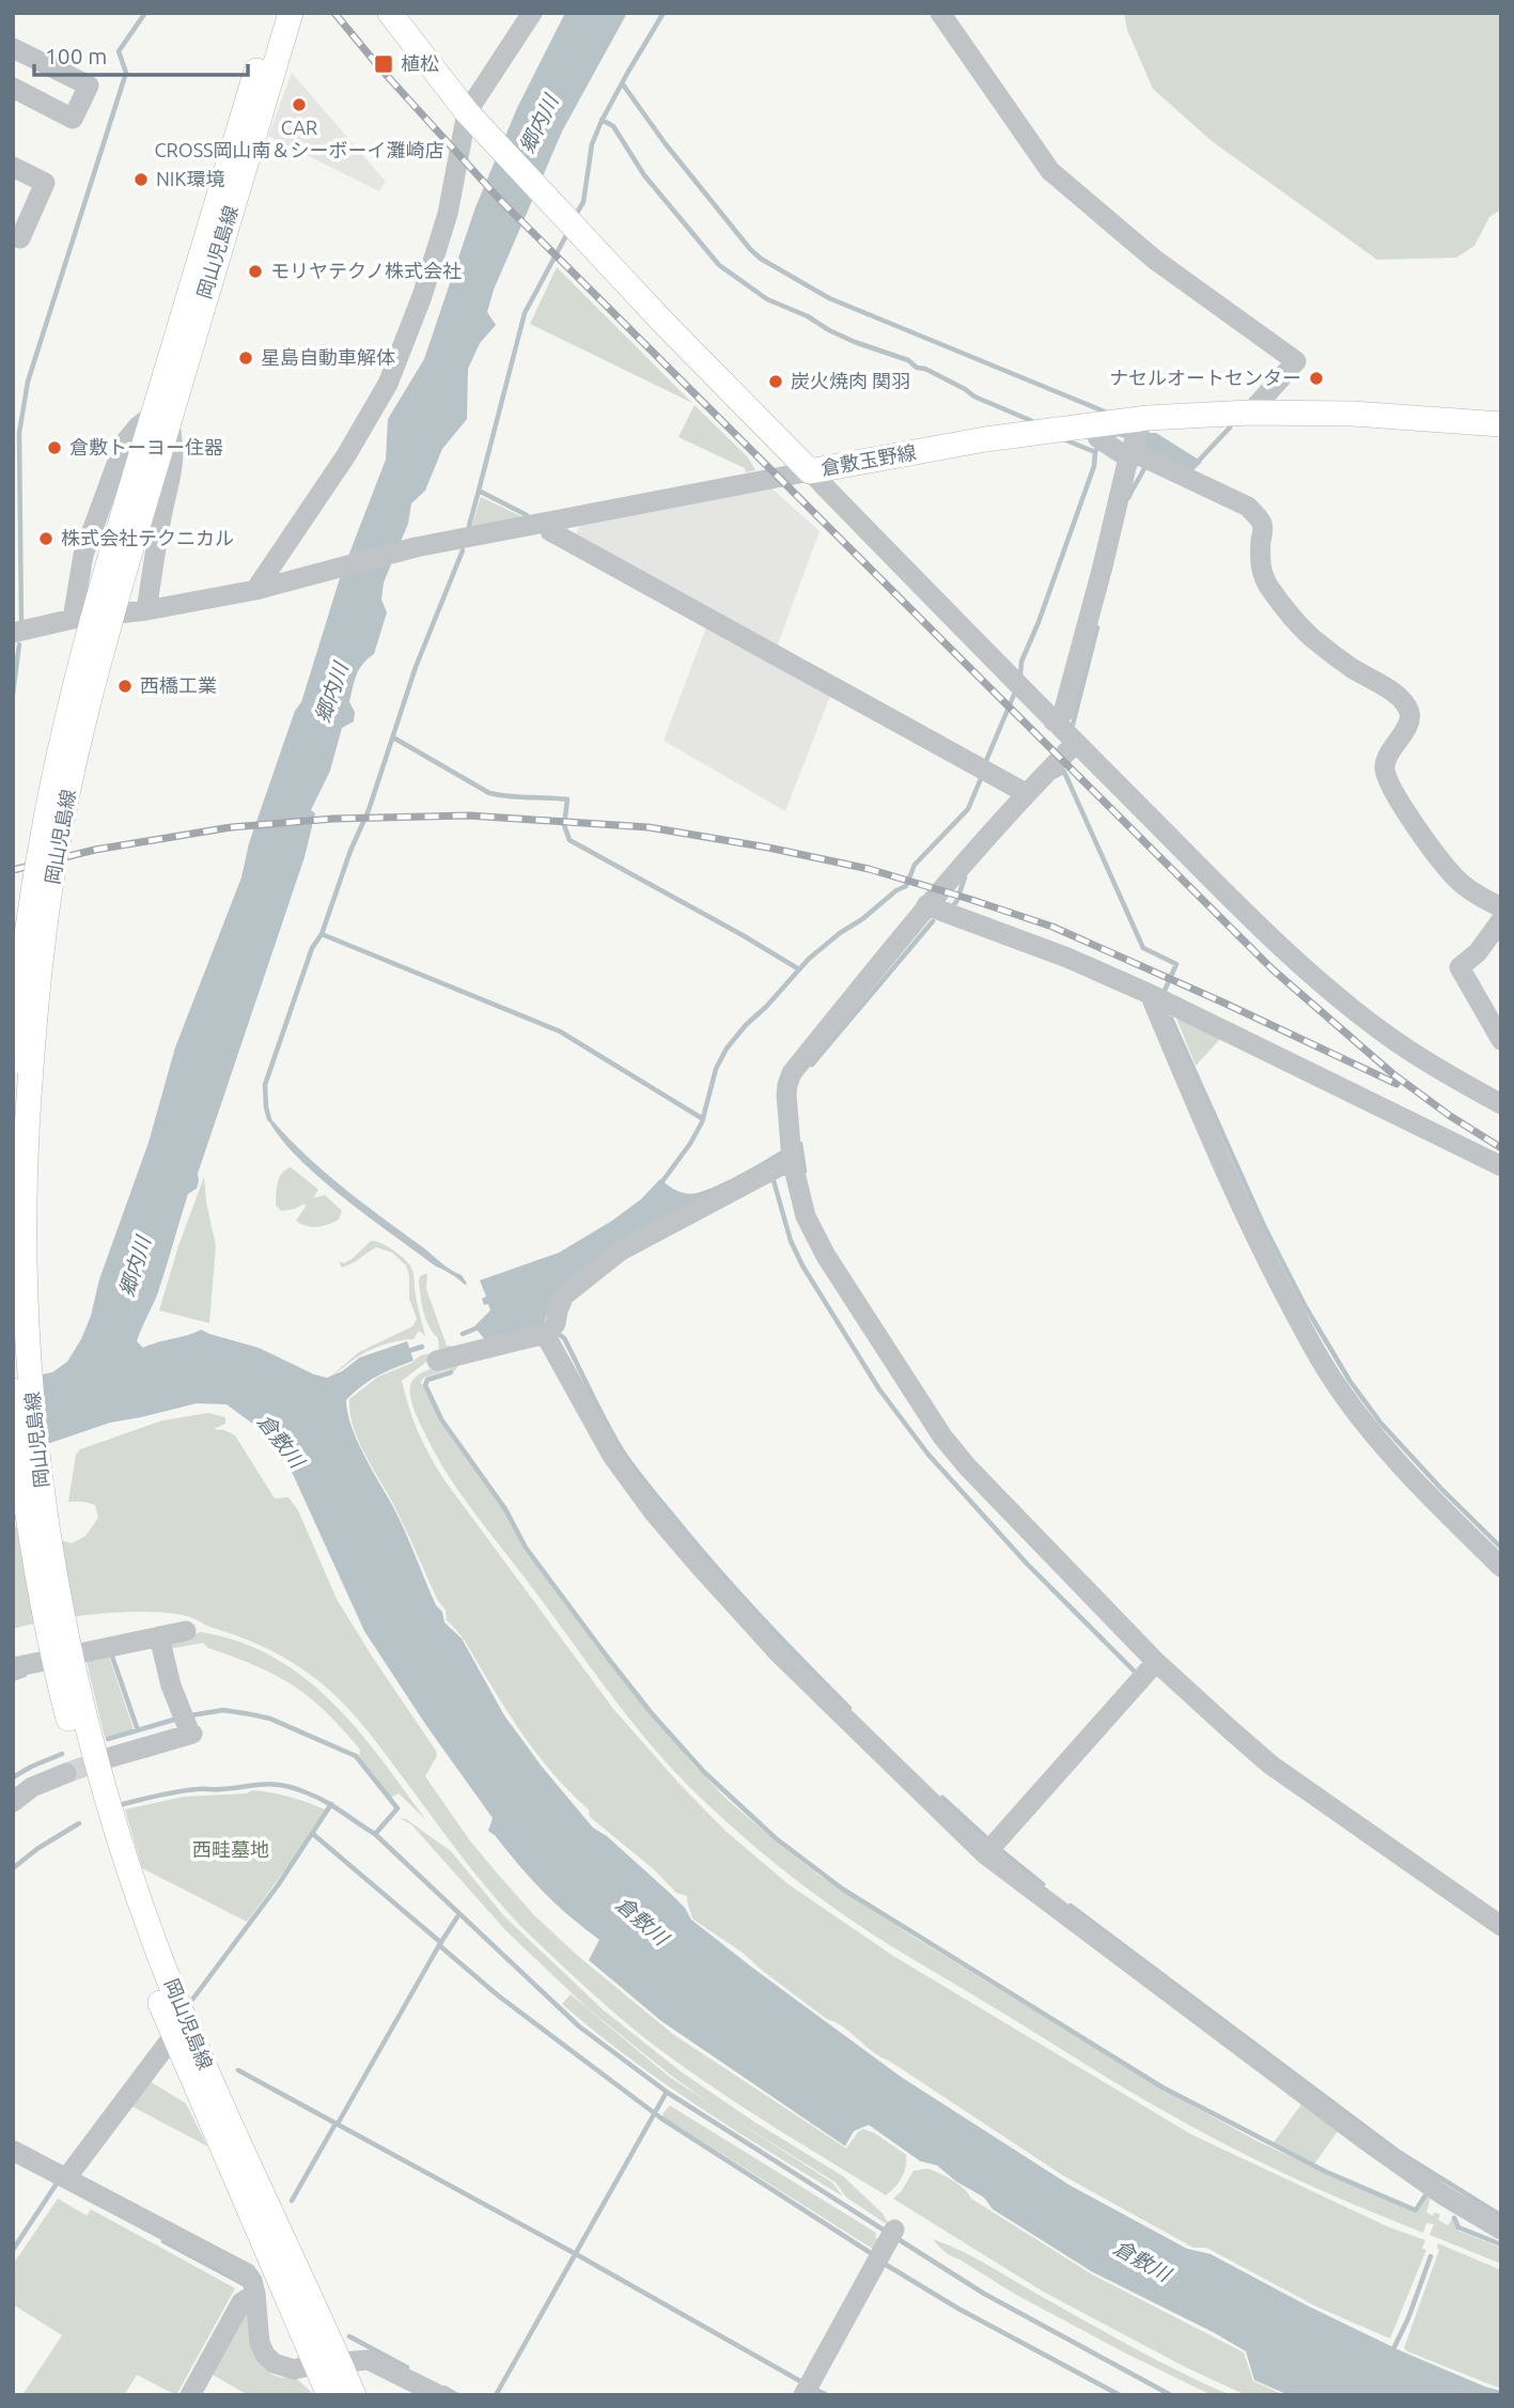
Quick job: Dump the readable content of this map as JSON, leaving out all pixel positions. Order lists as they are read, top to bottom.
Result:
{
  "streets": {
    "main road": ["岡山児島線", "倉敷玉野線"]
  },
  "water": ["郷内川", "倉敷川"],
  "parks": ["西畦墓地"],
  "places": {
    "transit": ["植松"],
    "other": [
      "CAR CROSS岡山南＆シーボーイ灘崎店",
      "NIK環境",
      "モリヤテクノ株式会社",
      "星島自動車解体",
      "ナセルオートセンター",
      "炭火焼肉 関羽",
      "倉敷トーヨー住器",
      "株式会社テクニカル",
      "西橋工業"
    ]
  },
  "scale_bar": "100 m"
}
